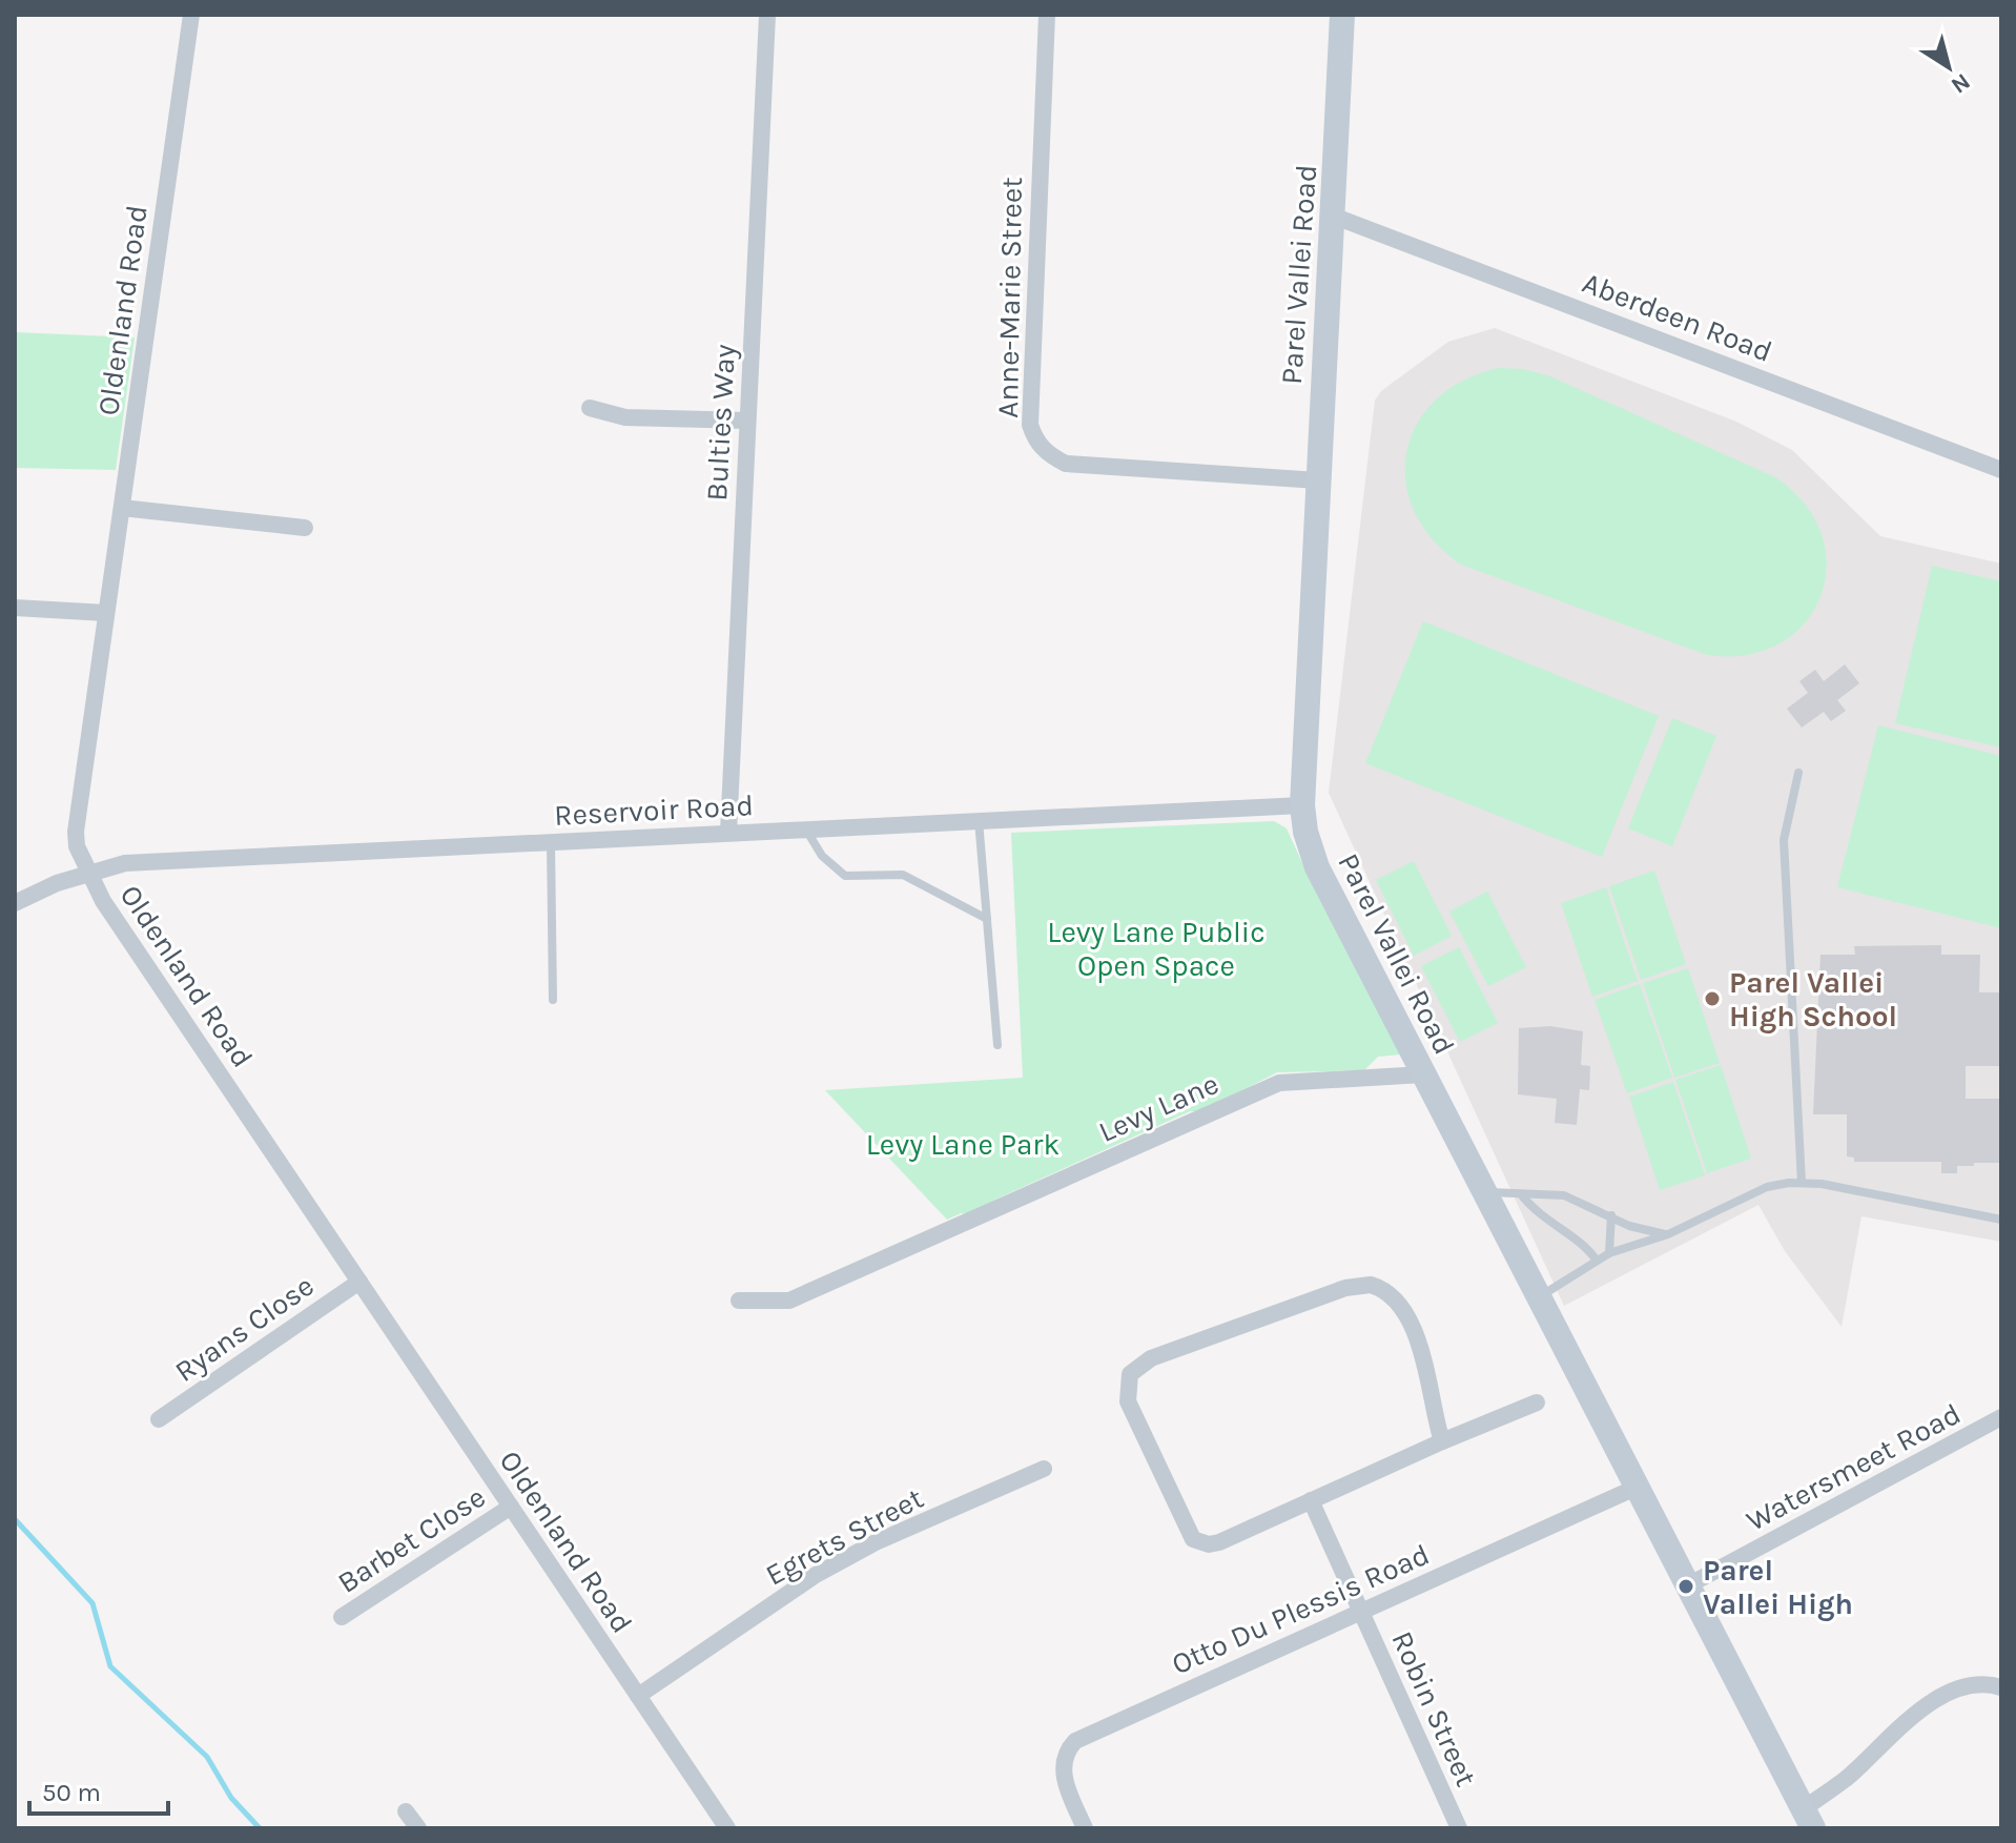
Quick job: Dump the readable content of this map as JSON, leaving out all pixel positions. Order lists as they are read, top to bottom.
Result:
{
  "streets": {
    "street": [
      "Parel Vallei Road",
      "Anne-Marie Street",
      "Oldenland Road",
      "Aberdeen Road",
      "Bulties Way",
      "Reservoir Road",
      "Levy Lane",
      "Ryans Close",
      "Watersmeet Road",
      "Egrets Street",
      "Barbet Close",
      "Otto Du Plessis Road",
      "Robin Street"
    ]
  },
  "crossings": [
    ["Parel Vallei Road", "Anne-Marie Street"],
    ["Parel Vallei Road", "Aberdeen Road"],
    ["Parel Vallei Road", "Reservoir Road"],
    ["Parel Vallei Road", "Levy Lane"],
    ["Parel Vallei Road", "Watersmeet Road"],
    ["Parel Vallei Road", "Otto Du Plessis Road"],
    ["Oldenland Road", "Reservoir Road"],
    ["Oldenland Road", "Ryans Close"],
    ["Oldenland Road", "Egrets Street"],
    ["Oldenland Road", "Barbet Close"],
    ["Bulties Way", "Reservoir Road"],
    ["Otto Du Plessis Road", "Robin Street"]
  ],
  "parks": ["Levy Lane Public Open Space", "Levy Lane Park"],
  "places": ["Parel Vallei High School", "Parel Vallei High"],
  "scale_bar": "50 m",
  "north": "bottom right"
}
